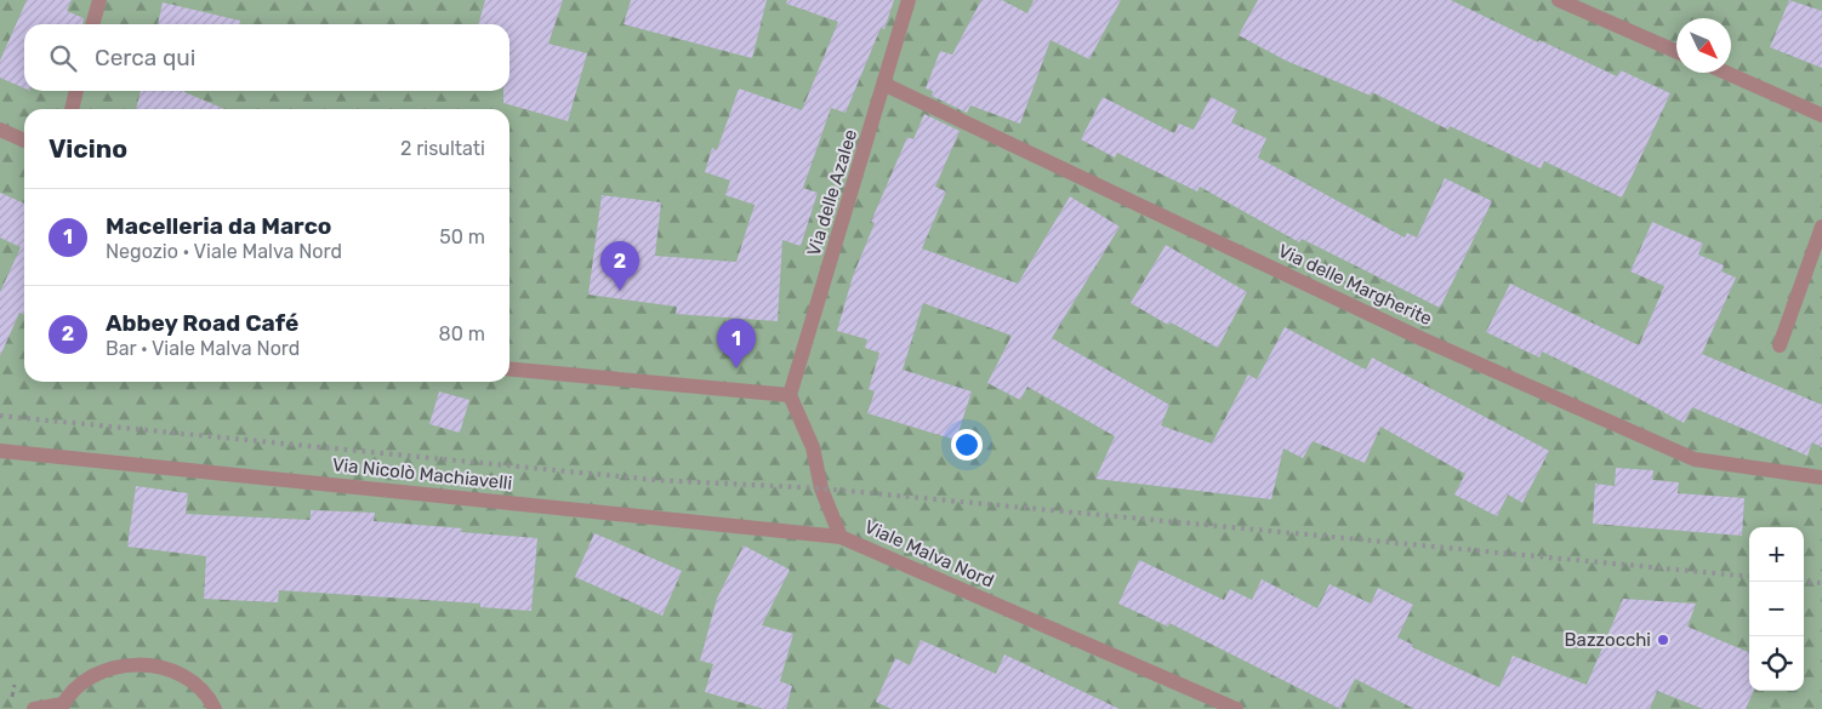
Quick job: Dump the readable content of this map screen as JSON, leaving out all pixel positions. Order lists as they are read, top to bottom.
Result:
{
  "streets": {
    "street": [
      "Via delle Azalee",
      "Via delle Margherite",
      "Via Nicolò Machiavelli",
      "Viale Malva Nord"
    ]
  },
  "crossings": [
    ["Via delle Azalee", "Via delle Margherite"],
    ["Via delle Azalee", "Viale Malva Nord"],
    ["Via Nicolò Machiavelli", "Viale Malva Nord"]
  ],
  "places": ["Bazzocchi"],
  "north": "bottom right",
  "page": {
    "search": "Cerca qui",
    "heading": ["Vicino", "2 risultati"],
    "list": [
      {
        "mark": "1",
        "name": "Macelleria da Marco",
        "note": "Negozio · Viale Malva Nord",
        "value": "50 m"
      },
      {
        "mark": "2",
        "name": "Abbey Road Café",
        "note": "Bar · Viale Malva Nord",
        "value": "80 m"
      }
    ],
    "pins": ["2", "1"],
    "map_buttons": ["+", "−"]
  }
}
